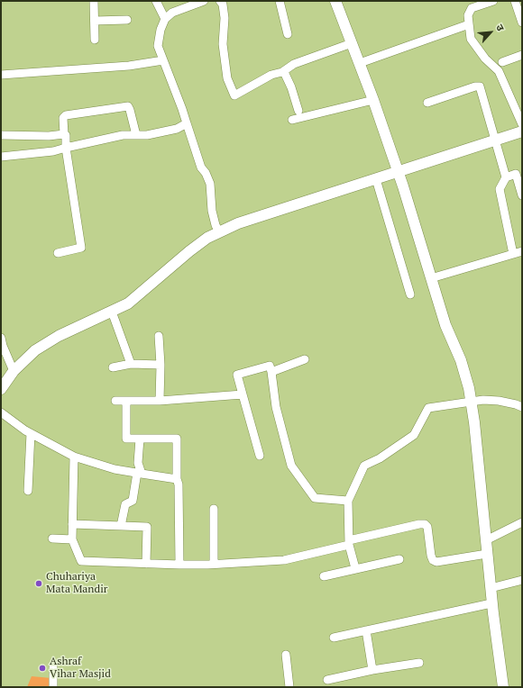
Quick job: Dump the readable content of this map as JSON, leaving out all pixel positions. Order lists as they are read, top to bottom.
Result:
{
  "places": ["Chuhariya Mata Mandir", "Ashraf Vihar Masjid"],
  "north": "top right"
}
